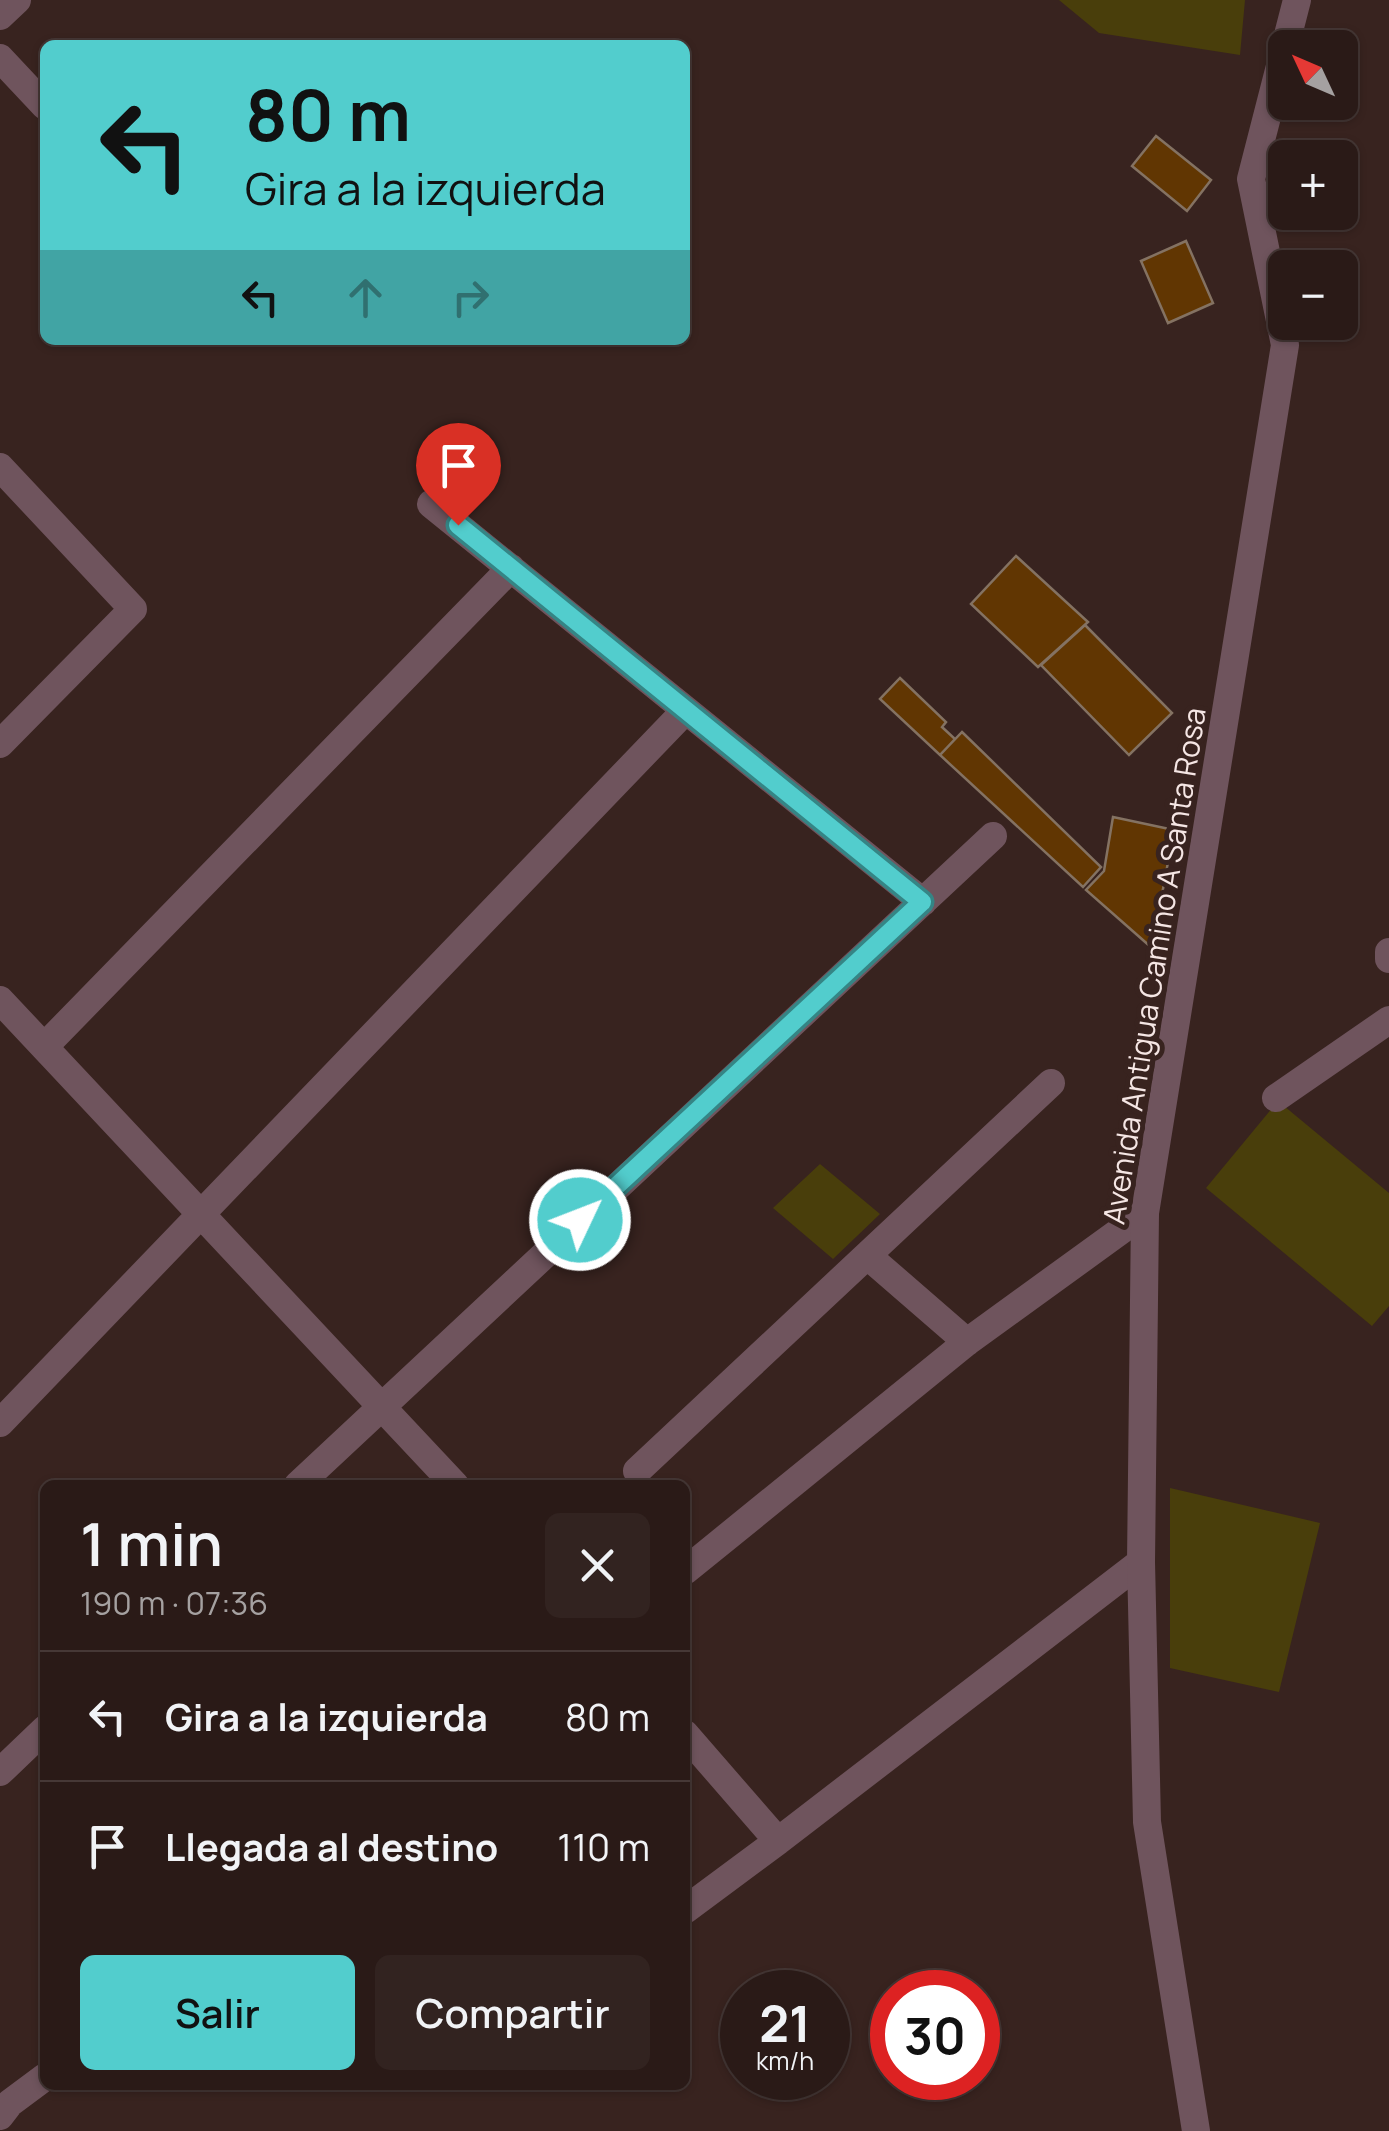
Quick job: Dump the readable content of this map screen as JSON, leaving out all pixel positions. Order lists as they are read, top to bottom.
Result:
{
  "streets": {
    "street": ["Avenida Antigua Camino A Santa Rosa"]
  },
  "north": "top left",
  "page": {
    "map_buttons": ["+", "−"],
    "turn": ["80 m", "Gira a la izquierda"],
    "heading": ["1 min", "190 m · 07:36"],
    "list": [
      {
        "name": "Gira a la izquierda",
        "value": "80 m"
      },
      {
        "name": "Llegada al destino",
        "value": "110 m"
      }
    ],
    "buttons": ["Salir", "Compartir"],
    "speed": "21 km/h",
    "limit": "30"
  }
}
